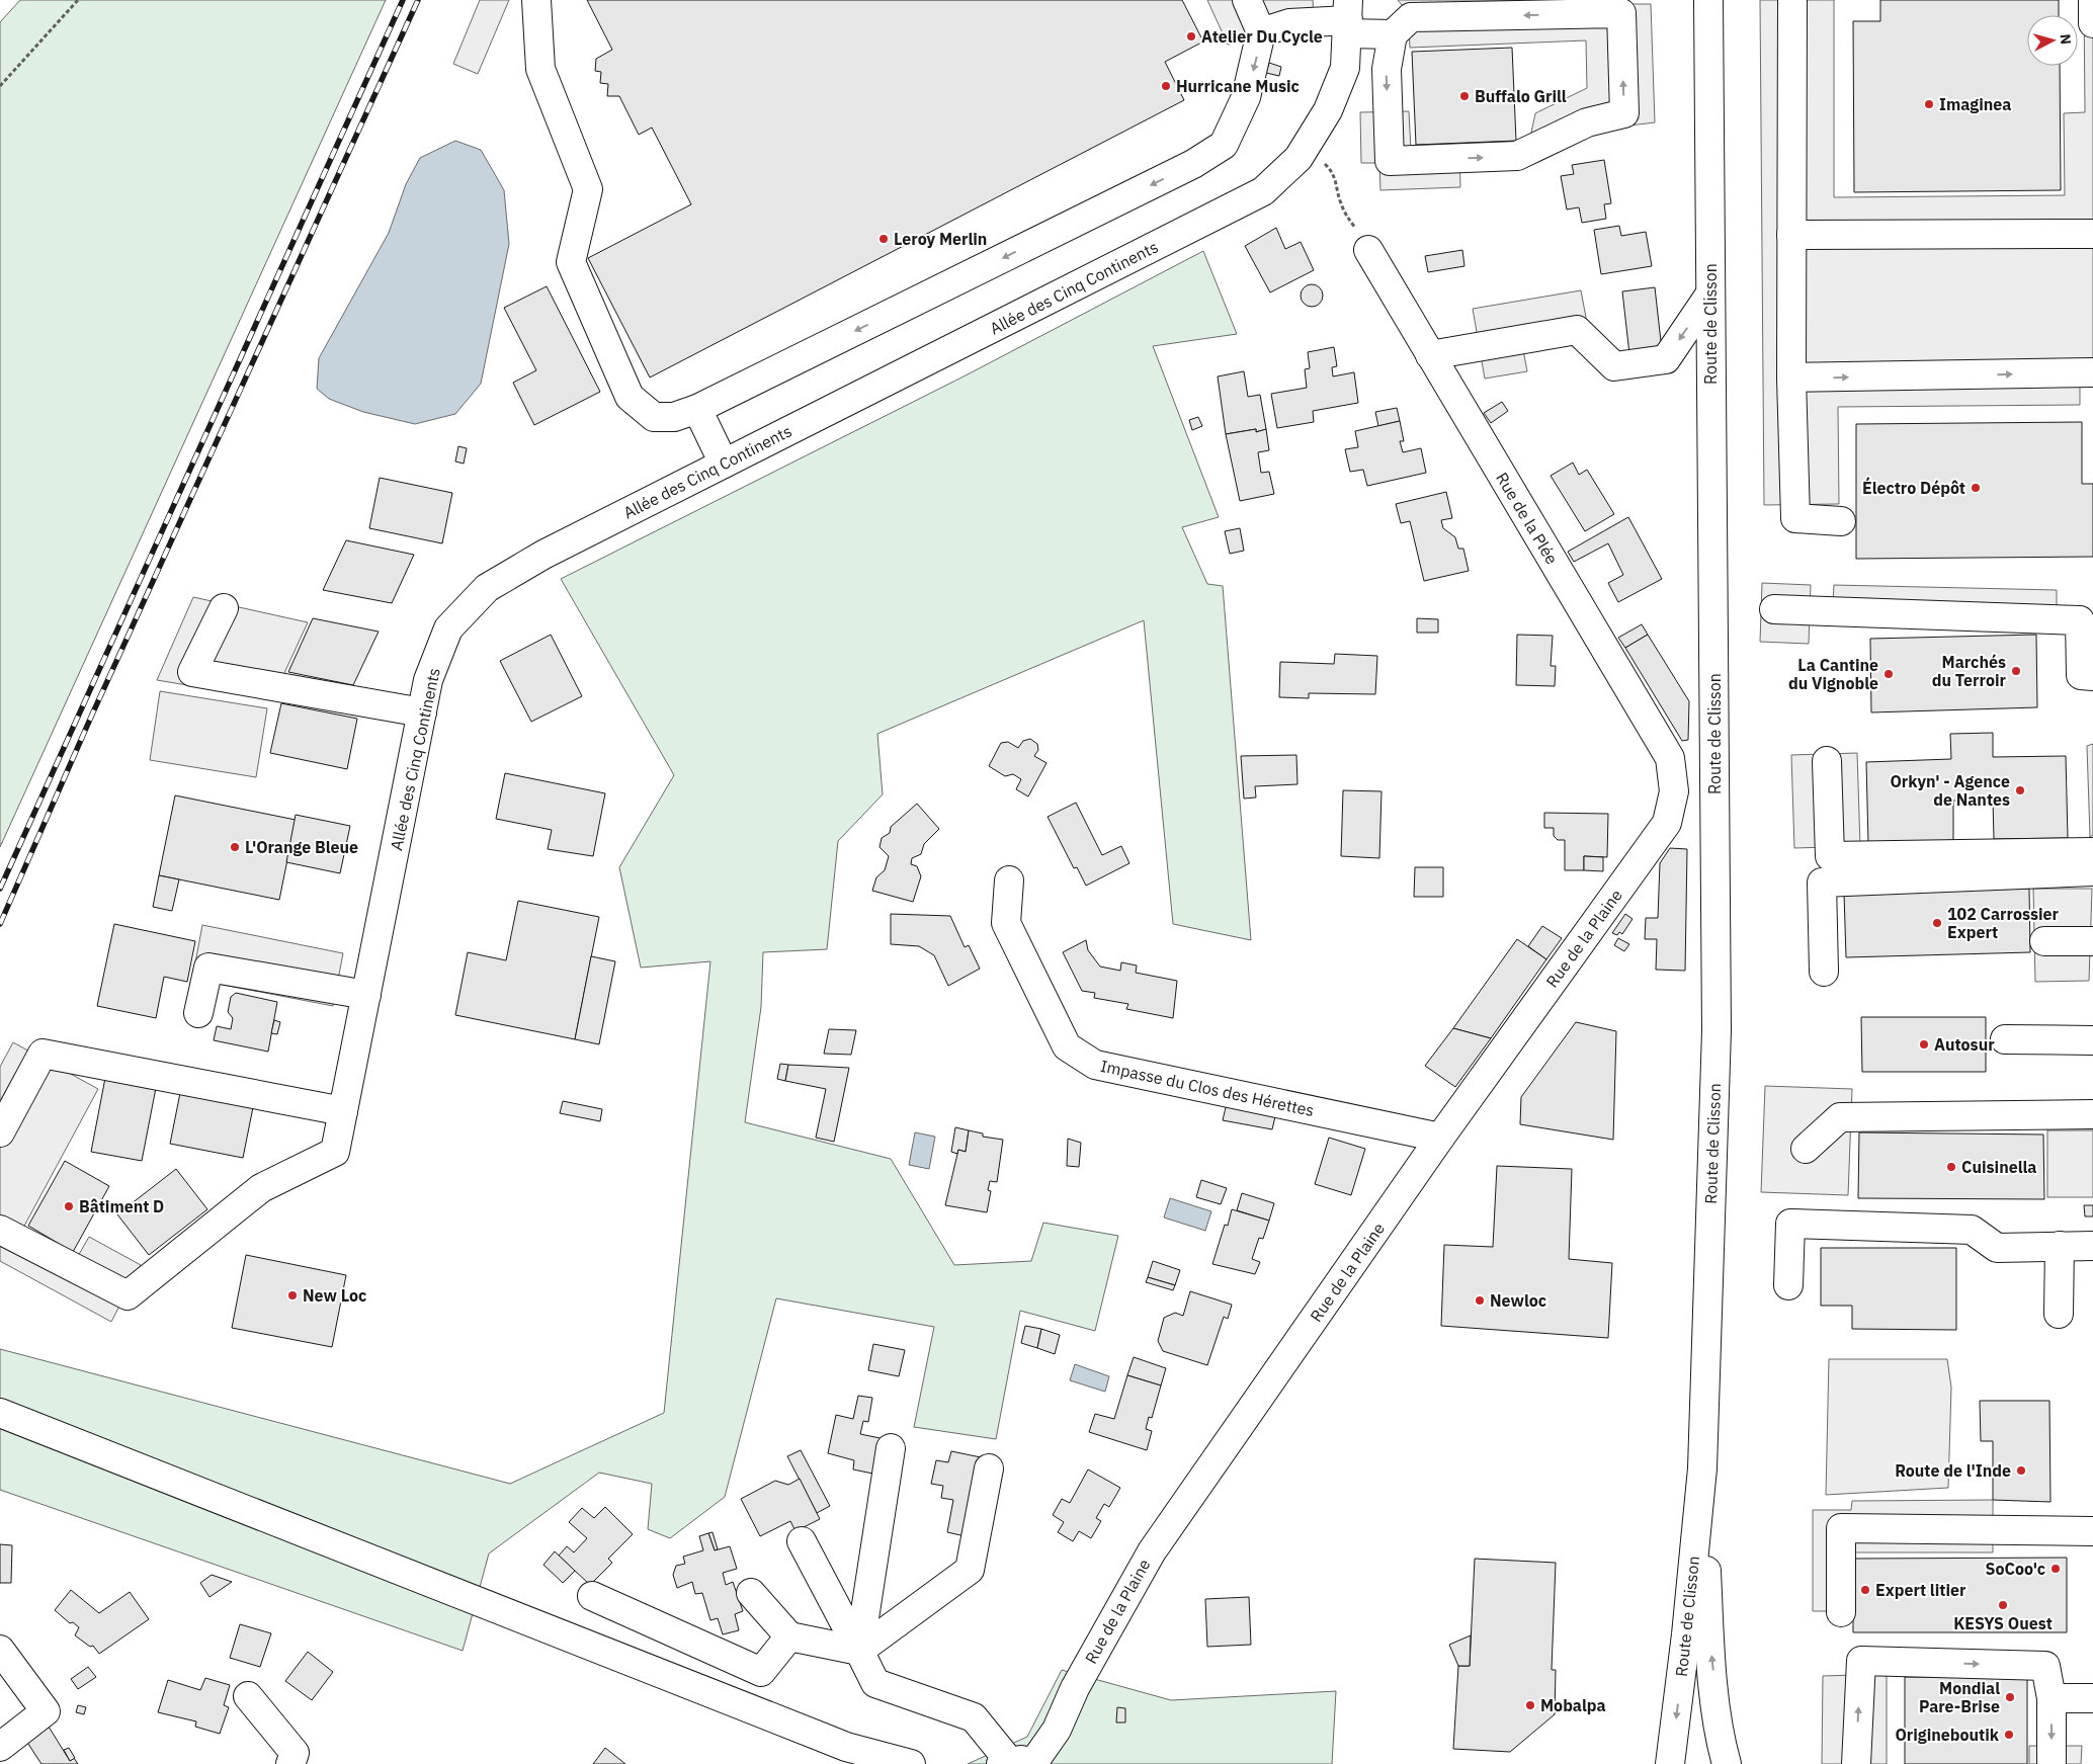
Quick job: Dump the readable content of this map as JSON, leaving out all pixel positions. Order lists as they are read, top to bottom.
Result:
{
  "streets": {
    "street": [
      "Allée des Cinq Continents",
      "Route de Clisson",
      "Rue de la Plée",
      "Rue de la Plaine",
      "Impasse du Clos des Hérettes"
    ]
  },
  "crossings": [
    ["Rue de la Plée", "Rue de la Plaine"],
    ["Rue de la Plaine", "Impasse du Clos des Hérettes"]
  ],
  "places": [
    "Atelier Du Cycle",
    "Hurricane Music",
    "Buffalo Grill",
    "Imaginea",
    "Leroy Merlin",
    "Électro Dépôt",
    "Marchés du Terroir",
    "La Cantine du Vignoble",
    "Orkyn' - Agence de Nantes",
    "L'Orange Bleue",
    "102 Carrossier Expert",
    "Autosur",
    "Cuisinella",
    "Bâtiment D",
    "New Loc",
    "Newloc",
    "Route de l'Inde",
    "SoCoo'c",
    "Expert litier",
    "KESYS Ouest",
    "Mondial Pare-Brise",
    "Mobalpa",
    "Origineboutik"
  ],
  "north": "right"
}
